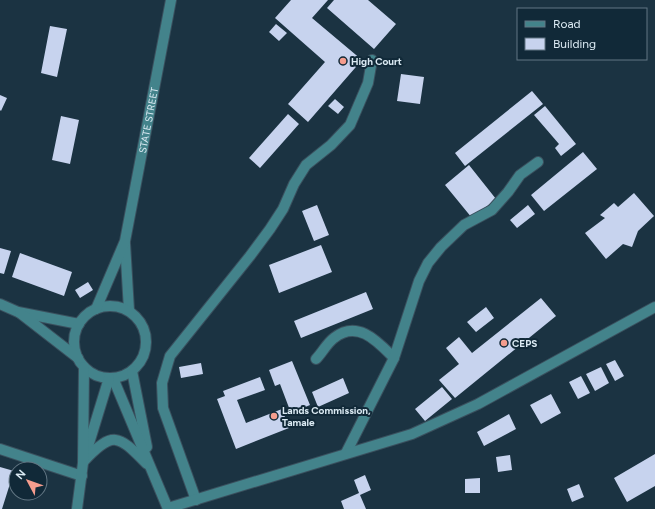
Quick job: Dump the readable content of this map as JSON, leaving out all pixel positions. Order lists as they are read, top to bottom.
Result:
{
  "streets": {
    "street": ["STATE STREET"]
  },
  "places": ["High Court", "CEPS", "Lands Commission, Tamale"],
  "legend": ["Road", "Building"],
  "north": "top left"
}
